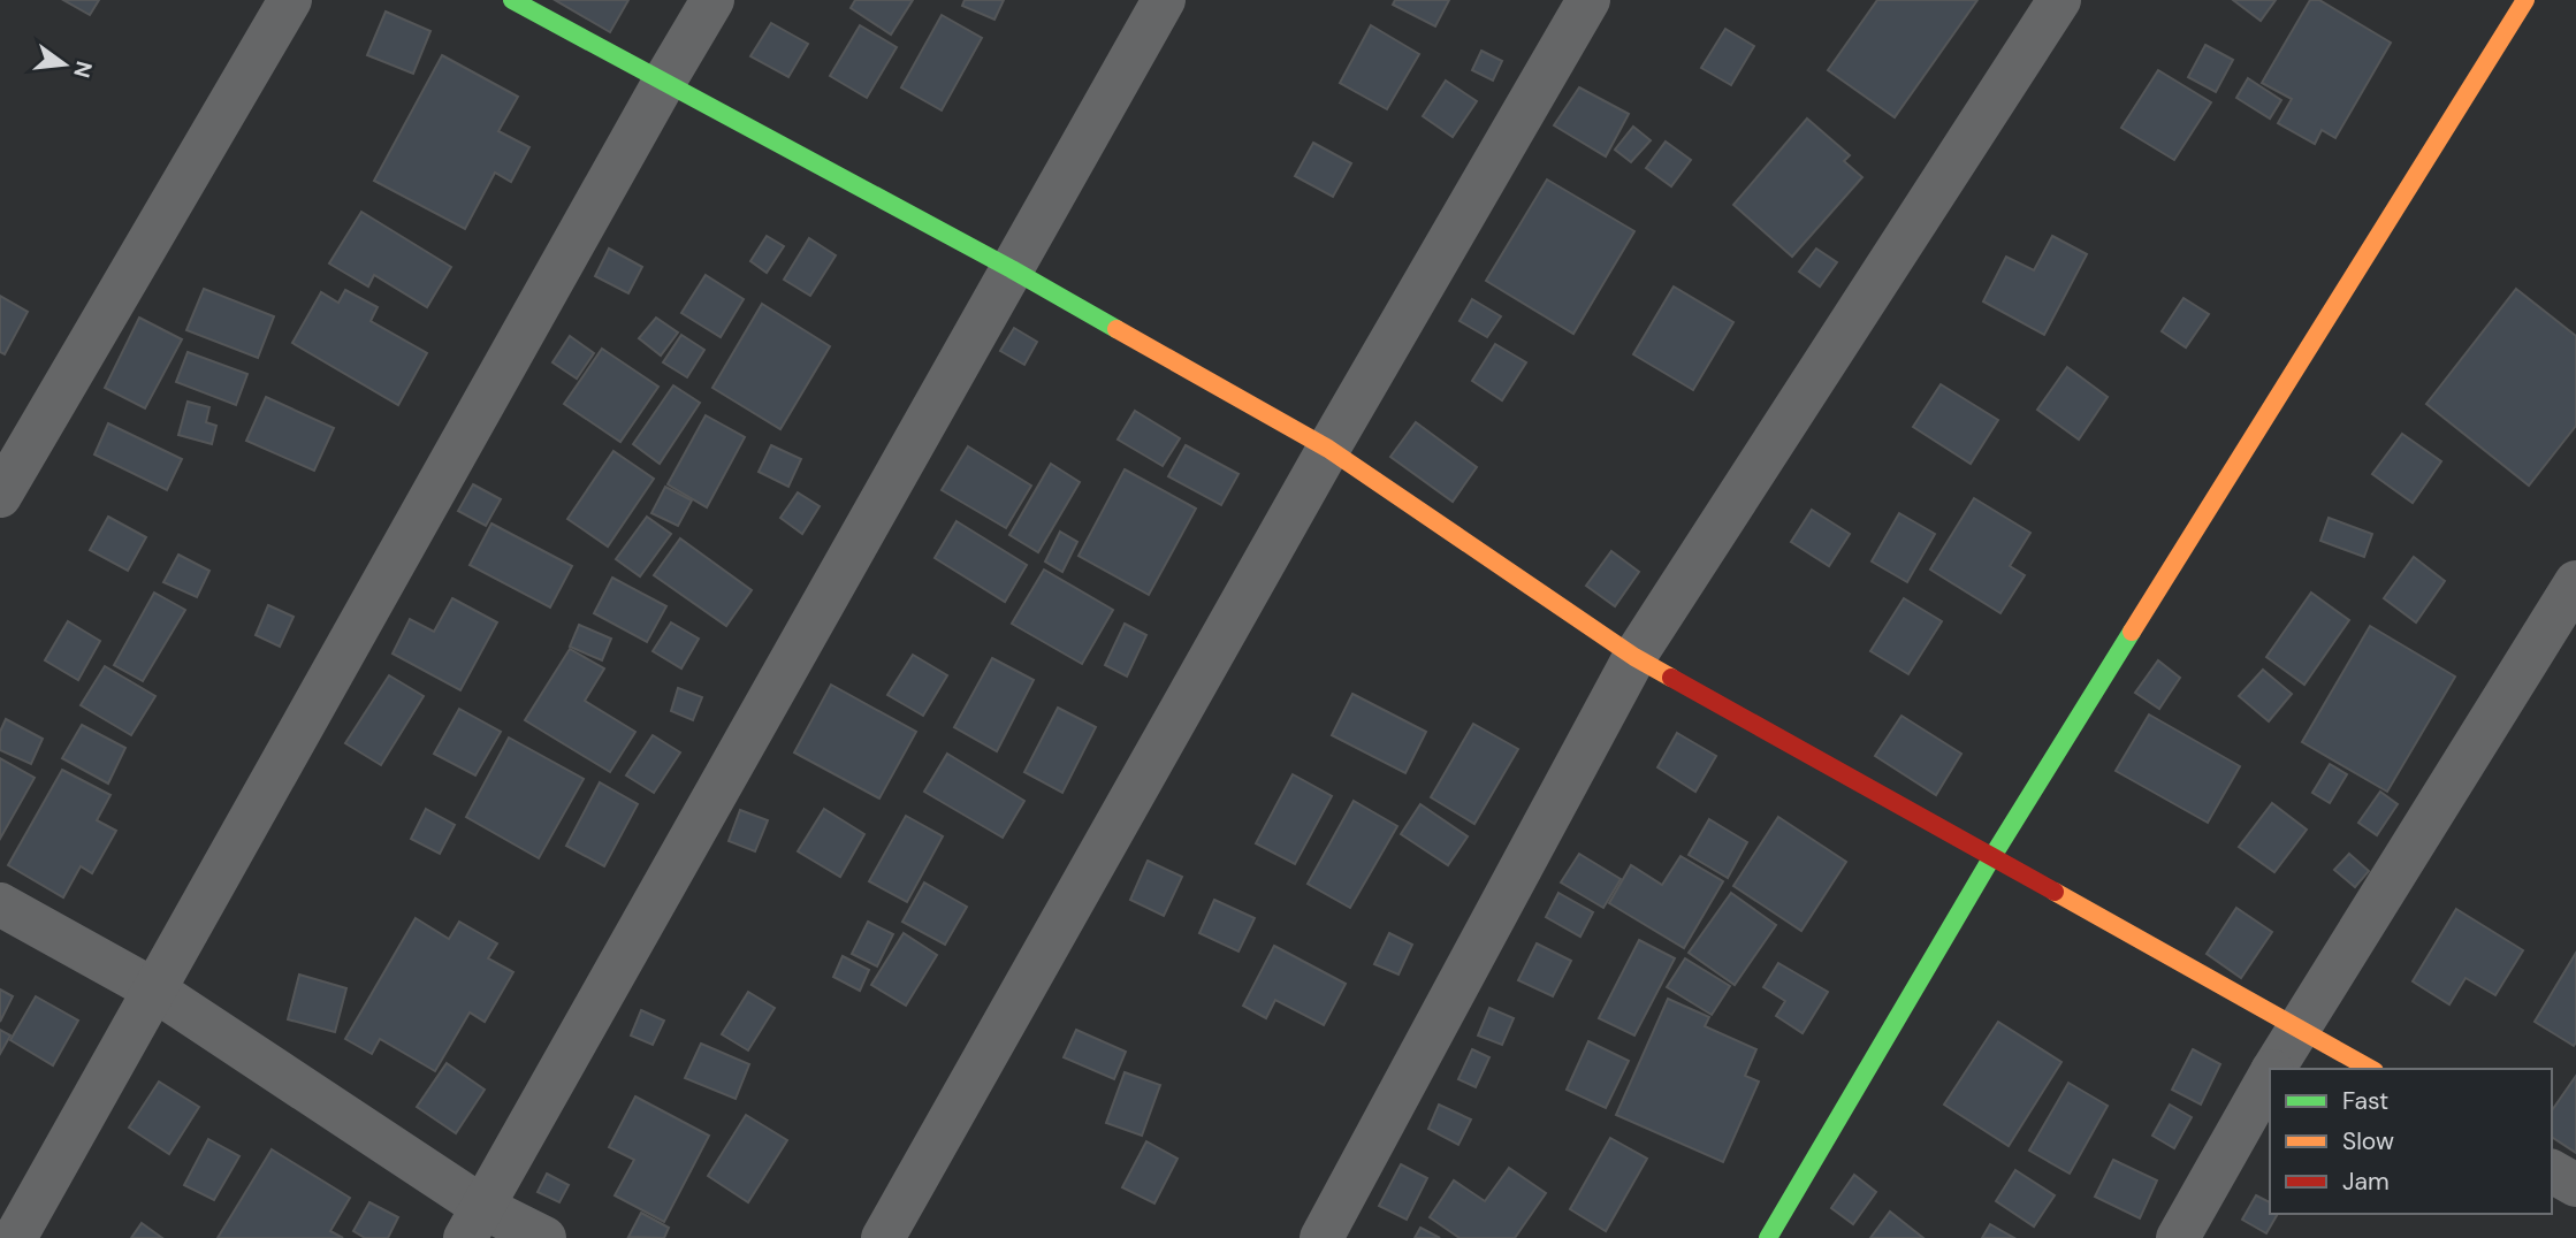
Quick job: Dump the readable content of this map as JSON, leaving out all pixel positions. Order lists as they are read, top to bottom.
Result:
{
  "legend": ["Fast", "Slow", "Jam"],
  "north": "right"
}
